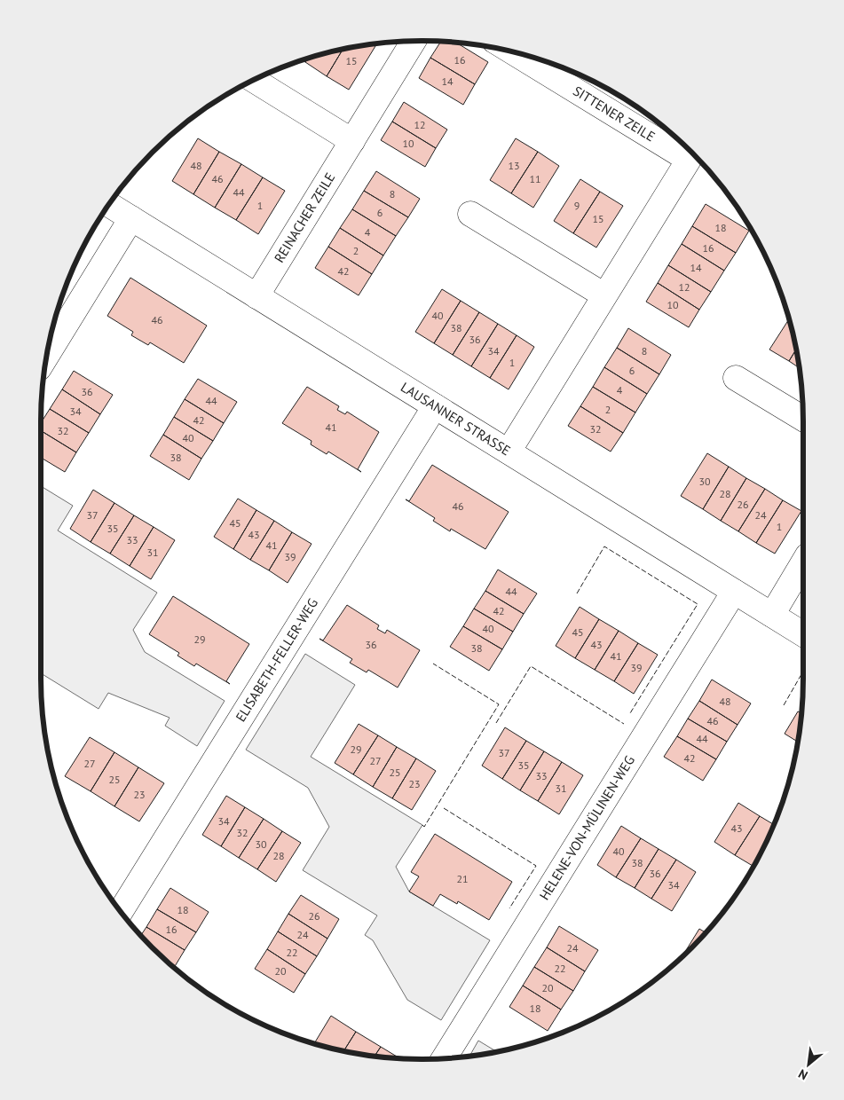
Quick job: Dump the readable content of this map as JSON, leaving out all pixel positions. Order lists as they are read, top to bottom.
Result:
{
  "streets": {
    "street": [
      "SITTENER ZEILE",
      "REINACHER ZEILE",
      "LAUSANNER STRASSE",
      "ELISABETH-FELLER-WEG",
      "HELENE-VON-MÜLINEN-WEG"
    ]
  },
  "crossings": [
    ["SITTENER ZEILE", "LAUSANNER STRASSE"],
    ["REINACHER ZEILE", "LAUSANNER STRASSE"],
    ["LAUSANNER STRASSE", "ELISABETH-FELLER-WEG"],
    ["LAUSANNER STRASSE", "HELENE-VON-MÜLINEN-WEG"]
  ],
  "house_numbers": [
    "16",
    "15",
    "14",
    "12",
    "10",
    "48",
    "13",
    "46",
    "11",
    "44",
    "8",
    "1",
    "9",
    "6",
    "15",
    "18",
    "4",
    "16",
    "2",
    "14",
    "42",
    "12",
    "10",
    "40",
    "46",
    "38",
    "36",
    "34",
    "8",
    "1",
    "6",
    "4",
    "36",
    "44",
    "2",
    "34",
    "42",
    "41",
    "32",
    "32",
    "40",
    "38",
    "30",
    "28",
    "26",
    "46",
    "37",
    "24",
    "45",
    "1",
    "35",
    "43",
    "33",
    "41",
    "31",
    "39",
    "44",
    "42",
    "40",
    "45",
    "29",
    "36",
    "43",
    "38",
    "41",
    "39",
    "48",
    "46",
    "44",
    "29",
    "37",
    "42",
    "27",
    "27",
    "35",
    "25",
    "33",
    "25",
    "23",
    "31",
    "23",
    "34",
    "43",
    "32",
    "30",
    "40",
    "28",
    "38",
    "36",
    "21",
    "34",
    "18",
    "26",
    "16",
    "24",
    "24",
    "22",
    "22",
    "20",
    "20",
    "18"
  ],
  "north": "bottom left"
}
